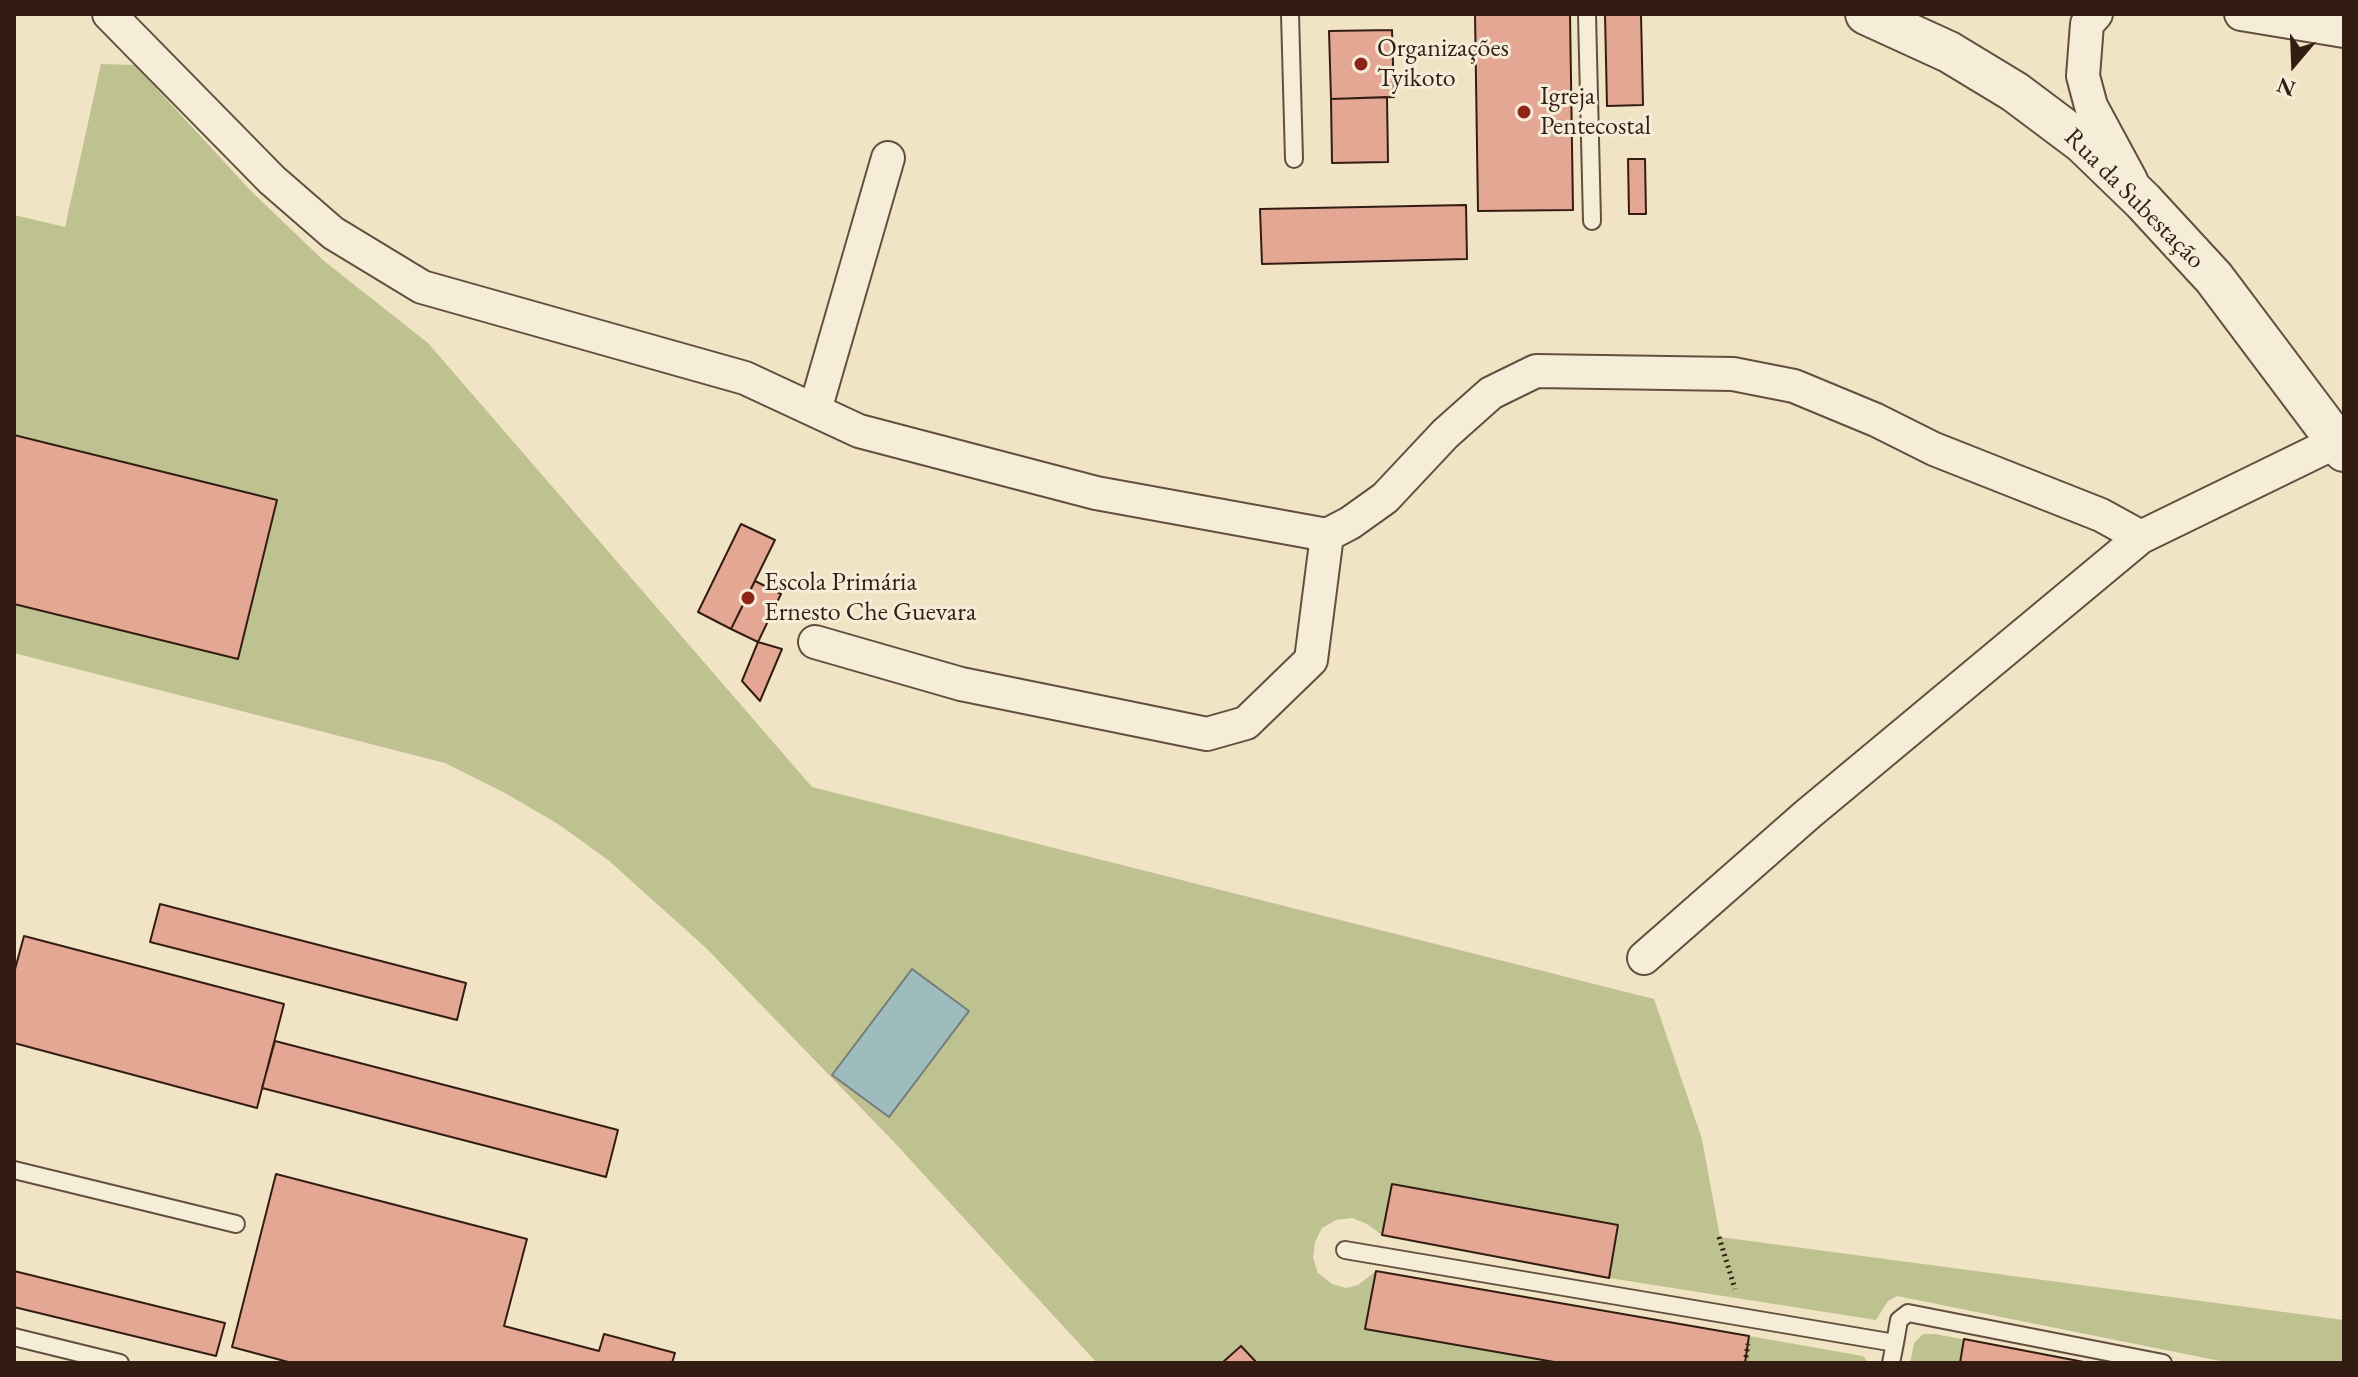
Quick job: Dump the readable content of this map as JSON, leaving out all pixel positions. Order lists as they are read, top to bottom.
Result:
{
  "streets": {
    "street": ["Rua da Subestação"]
  },
  "places": ["Organizações Tyikoto", "Igreja Pentecostal", "Escola Primária Ernesto Che Guevara"],
  "north": "bottom"
}
